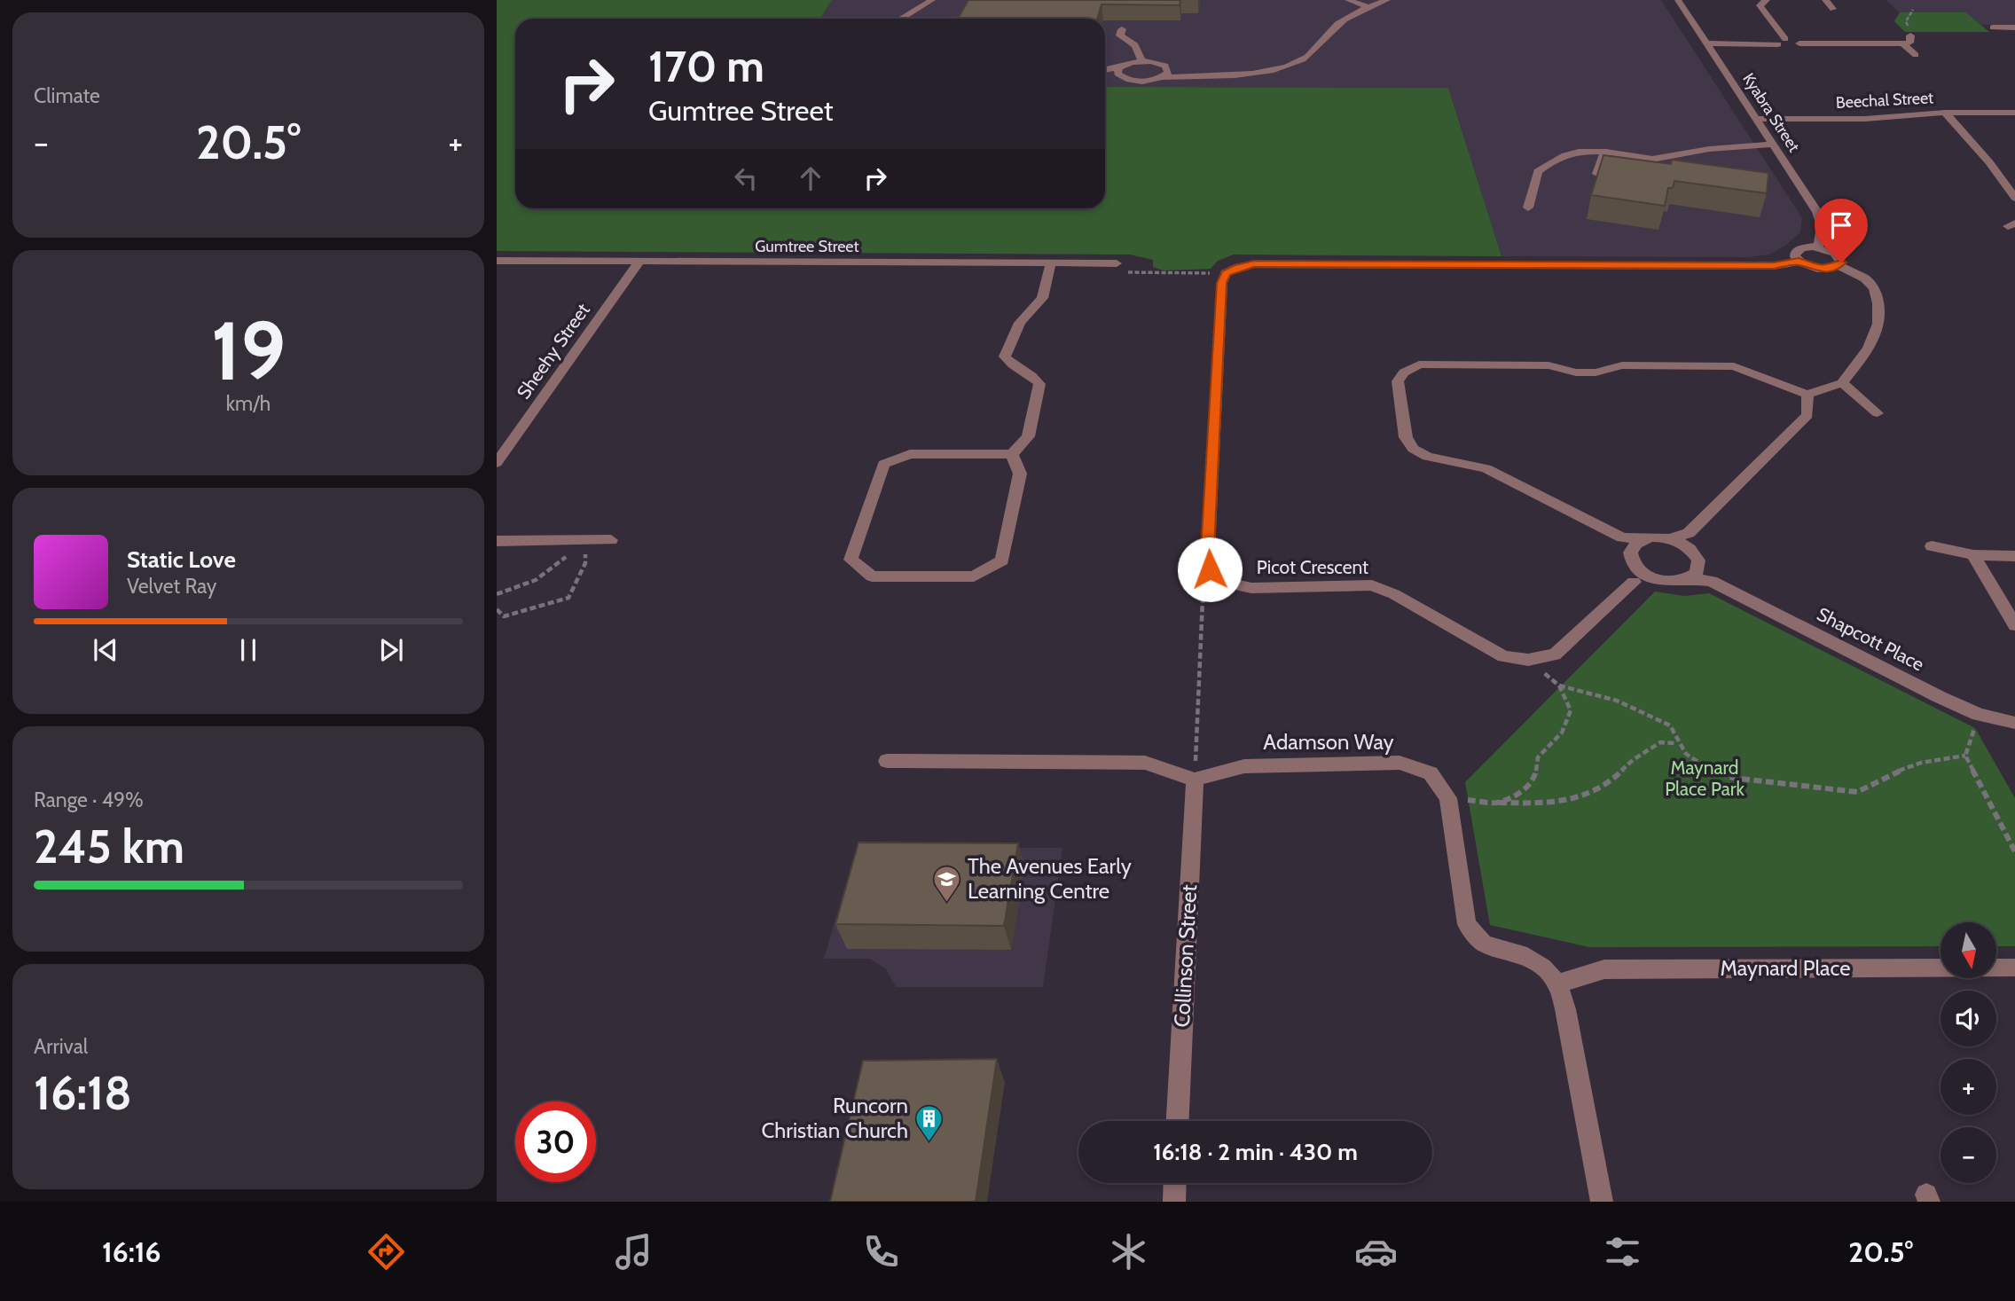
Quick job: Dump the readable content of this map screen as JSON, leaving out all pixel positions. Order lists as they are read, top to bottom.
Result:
{
  "streets": {
    "street": [
      "Beechal Street",
      "Kyabra Street",
      "Gumtree Street",
      "Sheehy Street",
      "Picot Crescent",
      "Shapcott Place",
      "Adamson Way",
      "Collinson Street",
      "Maynard Place"
    ]
  },
  "crossings": [
    ["Beechal Street", "Kyabra Street"],
    ["Gumtree Street", "Sheehy Street"],
    ["Picot Crescent", "Shapcott Place"],
    ["Adamson Way", "Collinson Street"],
    ["Adamson Way", "Maynard Place"]
  ],
  "parks": ["Maynard Place Park"],
  "places": {
    "school or university": ["The Avenues Early Learning Centre"],
    "building": ["Runcorn Christian Church"]
  },
  "north": "bottom",
  "page": {
    "tile": [
      "Climate",
      ["19", "km/h"],
      ["Range · 49%", "245 km"],
      ["Arrival", "16:18"]
    ],
    "turn": ["170 m", "Gumtree Street"],
    "heat": ["−", "20.5°", "+"],
    "song": ["Static Love", "Velvet Ray"],
    "map_buttons": ["+", "−"],
    "limit": "30",
    "trip": "16:18 · 2 min · 430 m",
    "tabs": ["16:16", "20.5°"]
  }
}
